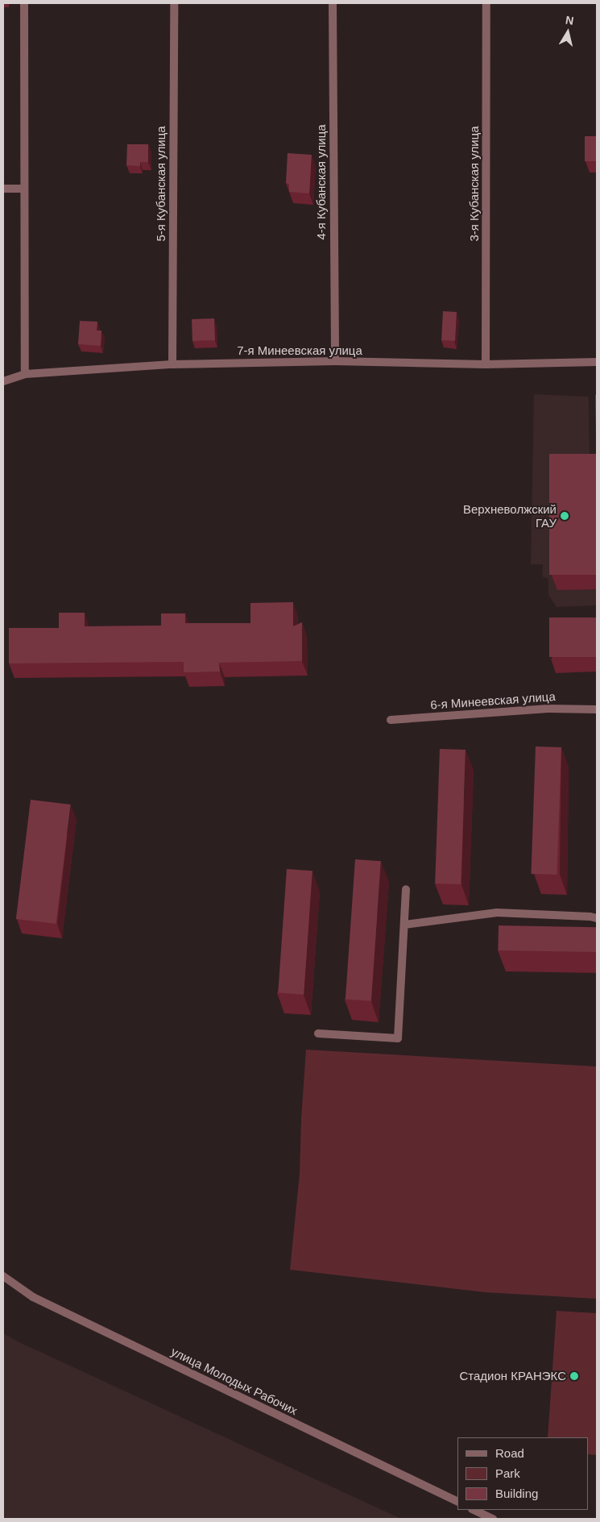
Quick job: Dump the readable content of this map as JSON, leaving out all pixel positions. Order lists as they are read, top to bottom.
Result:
{
  "streets": {
    "street": [
      "4-я Кубанская улица",
      "5-я Кубанская улица",
      "3-я Кубанская улица",
      "7-я Минеевская улица",
      "6-я Минеевская улица",
      "улица Молодых Рабочих"
    ]
  },
  "crossings": [
    ["4-я Кубанская улица", "7-я Минеевская улица"],
    ["5-я Кубанская улица", "7-я Минеевская улица"],
    ["3-я Кубанская улица", "7-я Минеевская улица"]
  ],
  "places": ["Верхневолжский ГАУ", "Стадион КРАНЭКС"],
  "legend": ["Road", "Park", "Building"],
  "north": "top"
}
